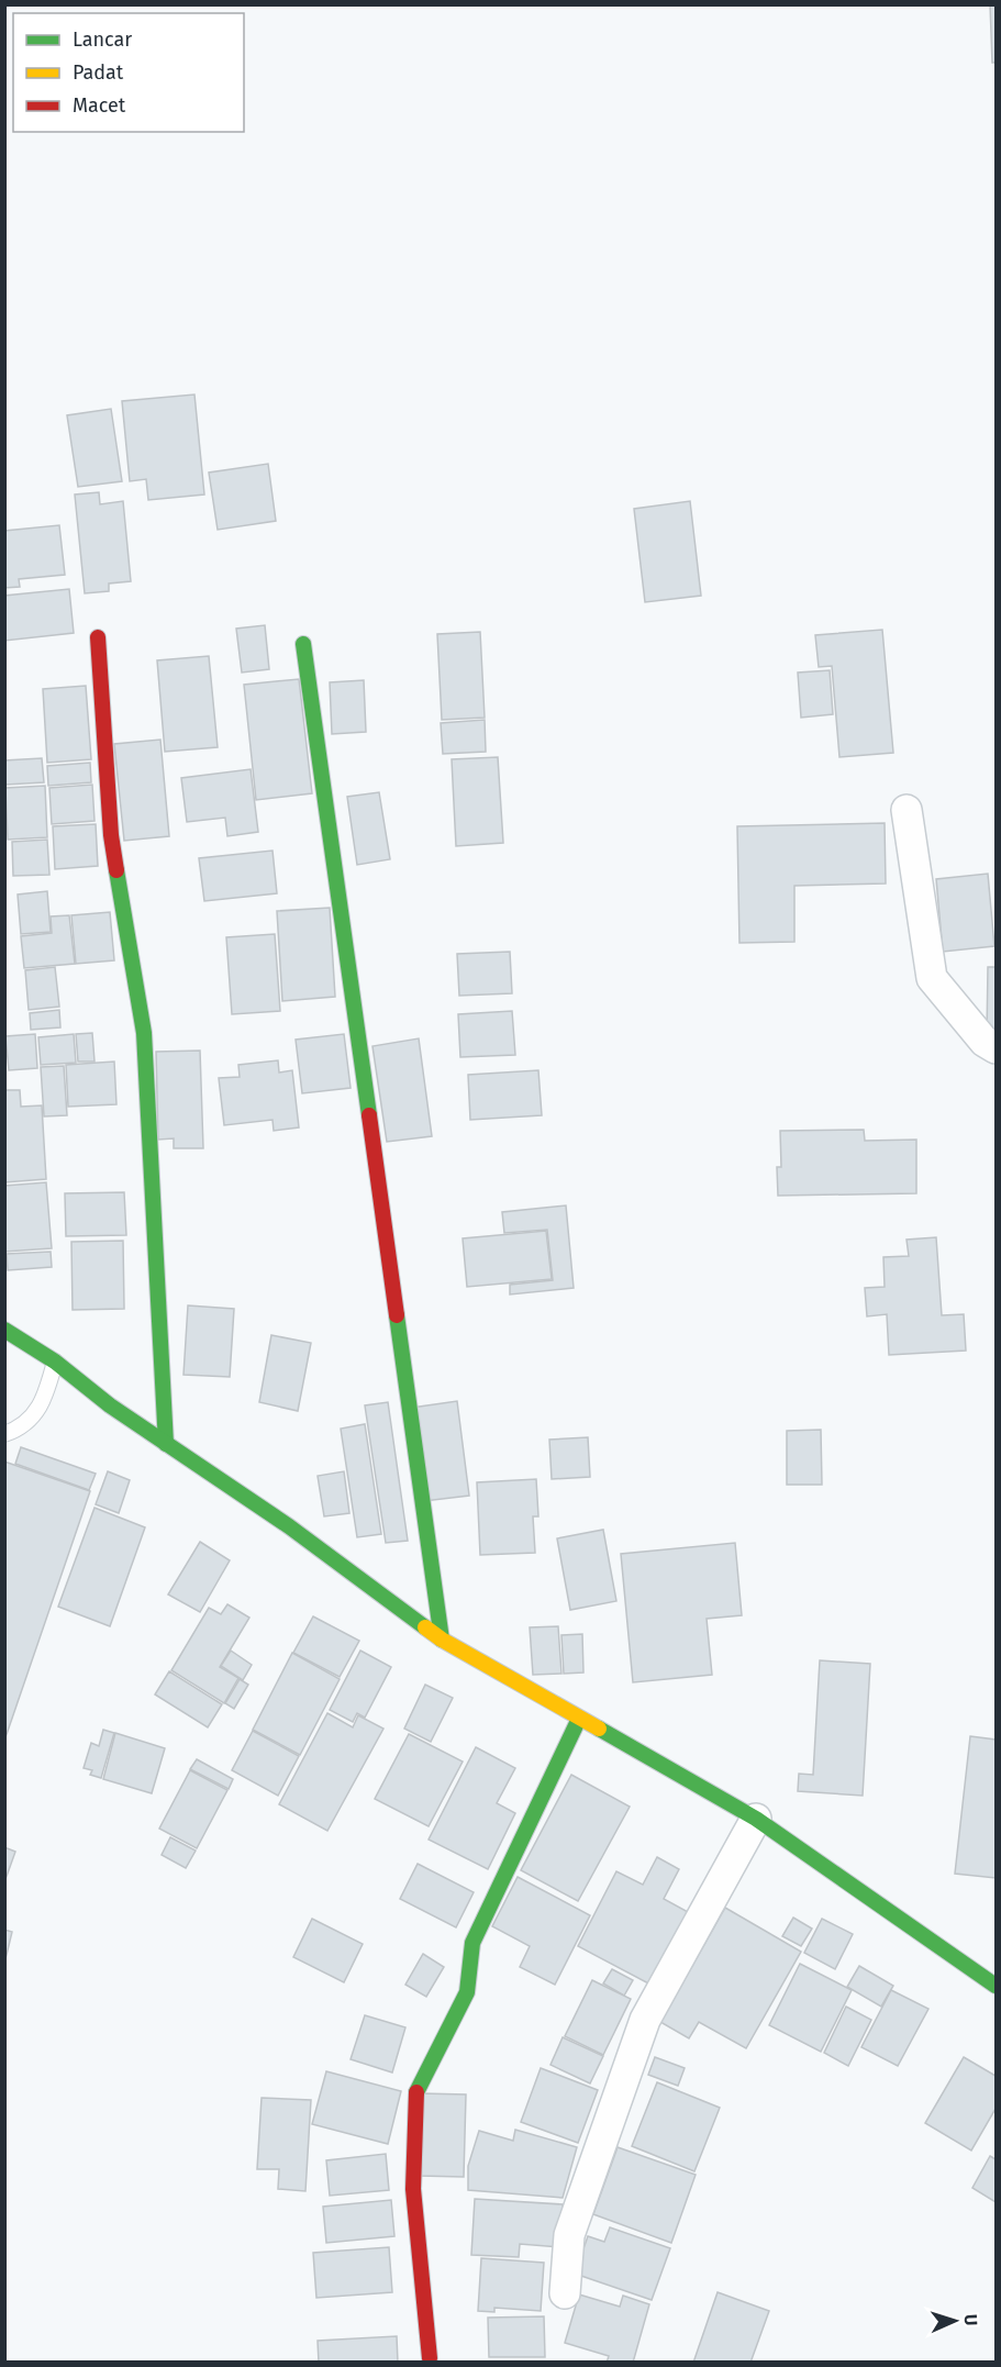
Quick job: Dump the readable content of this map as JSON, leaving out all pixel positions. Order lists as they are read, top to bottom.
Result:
{
  "legend": ["Lancar", "Padat", "Macet"],
  "north": "right"
}
